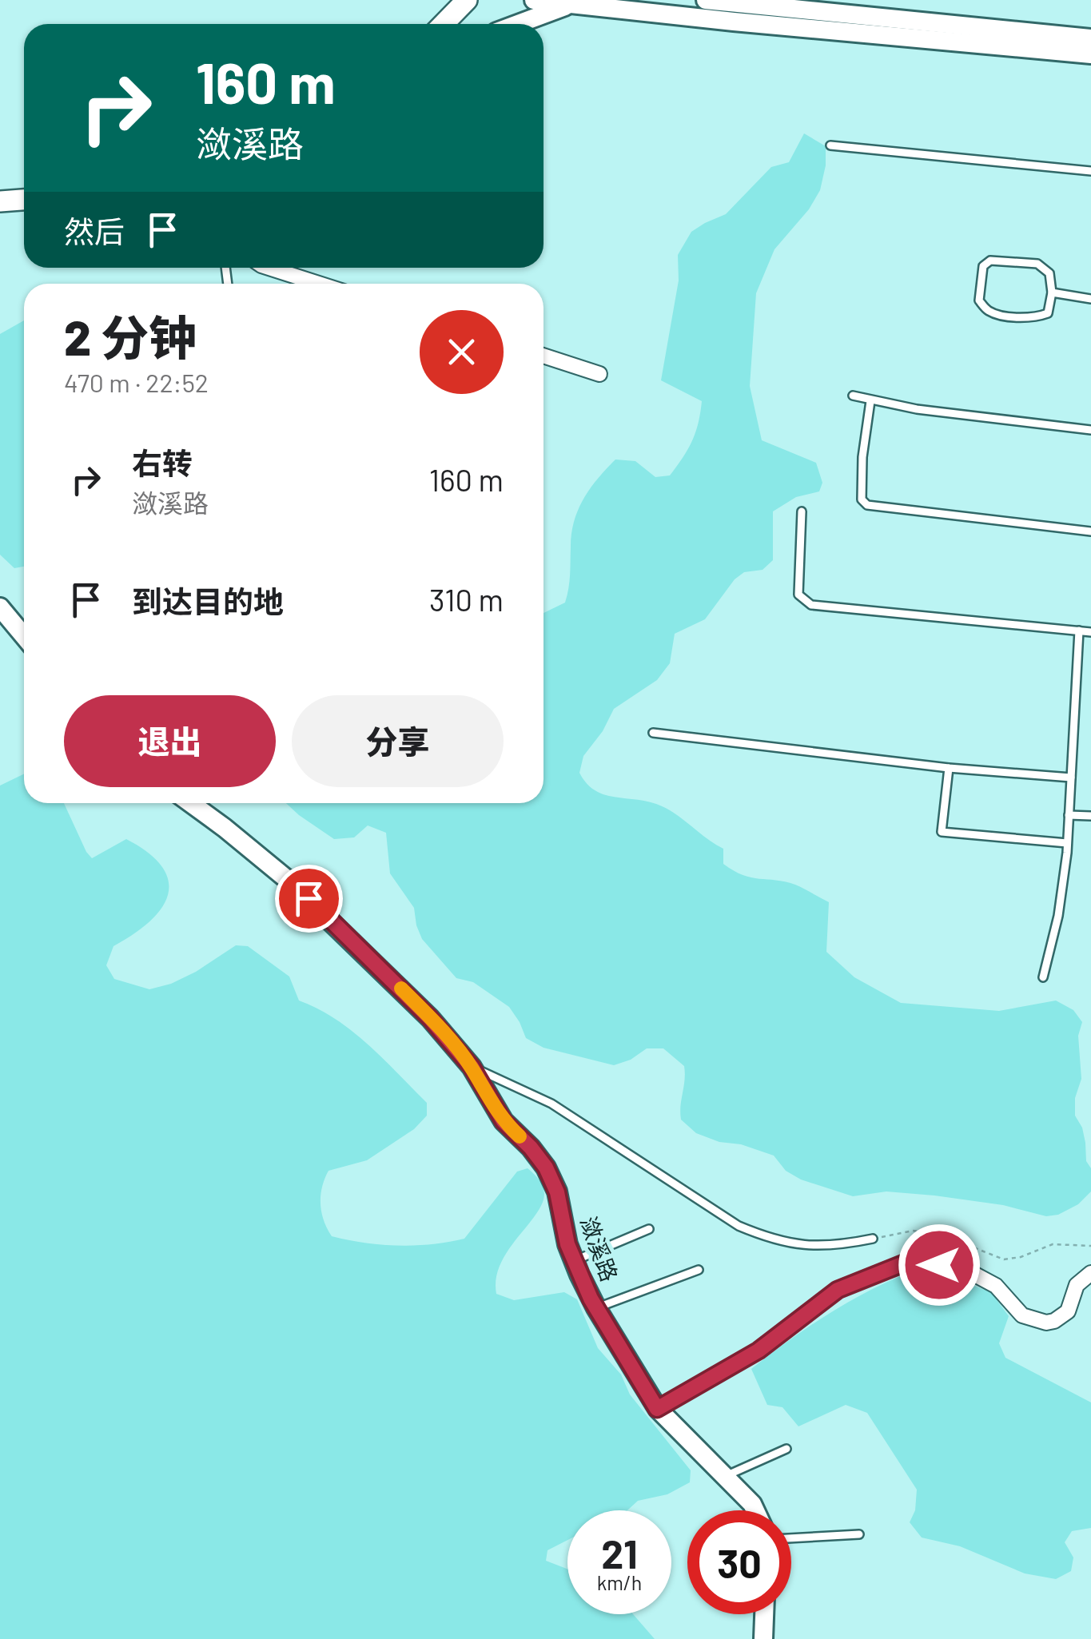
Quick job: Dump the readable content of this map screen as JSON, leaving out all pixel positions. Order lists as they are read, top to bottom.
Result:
{
  "streets": {
    "street": ["潋溪路"]
  },
  "page": {
    "turn": ["160 m", "潋溪路"],
    "then": "然后",
    "heading": ["2 分钟", "470 m · 22:52"],
    "list": [
      {
        "name": "右转",
        "note": "潋溪路",
        "value": "160 m"
      },
      {
        "name": "到达目的地",
        "value": "310 m"
      }
    ],
    "buttons": ["退出", "分享"],
    "speed": "21 km/h",
    "limit": "30"
  }
}
